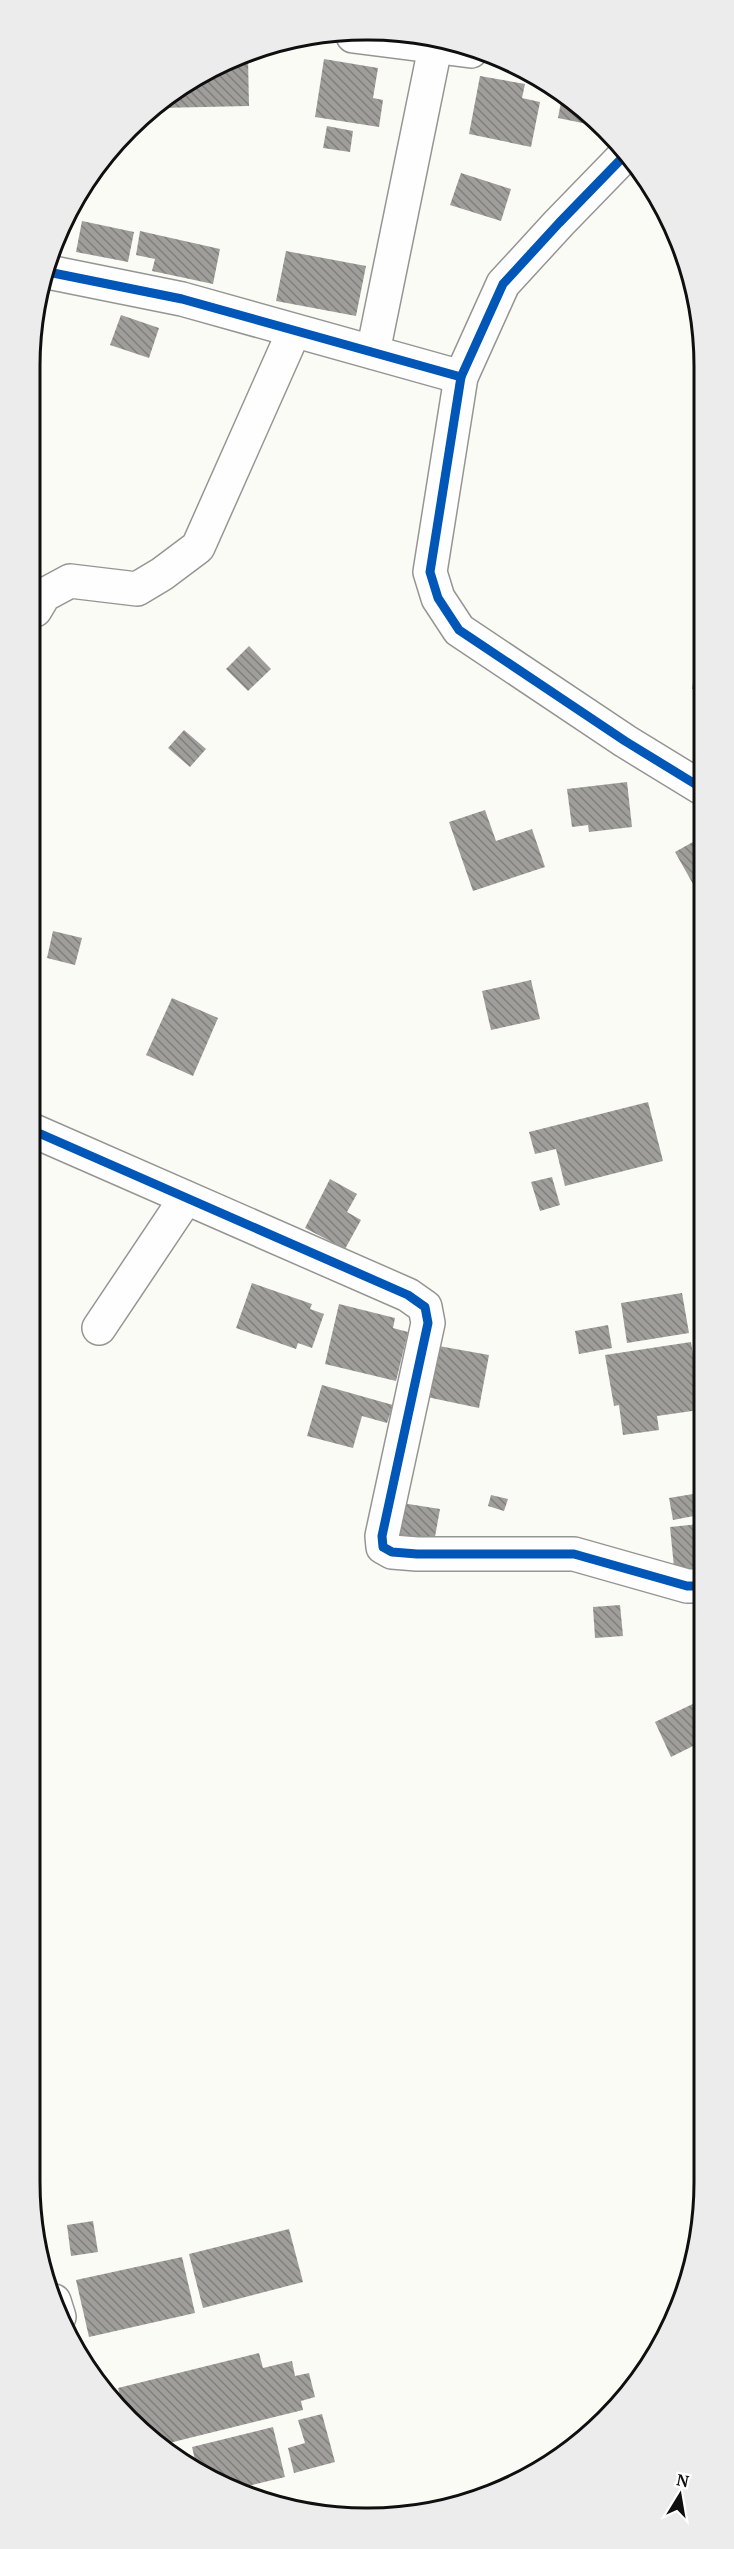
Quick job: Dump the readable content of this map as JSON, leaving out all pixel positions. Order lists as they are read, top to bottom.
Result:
{
  "north": "top"
}
